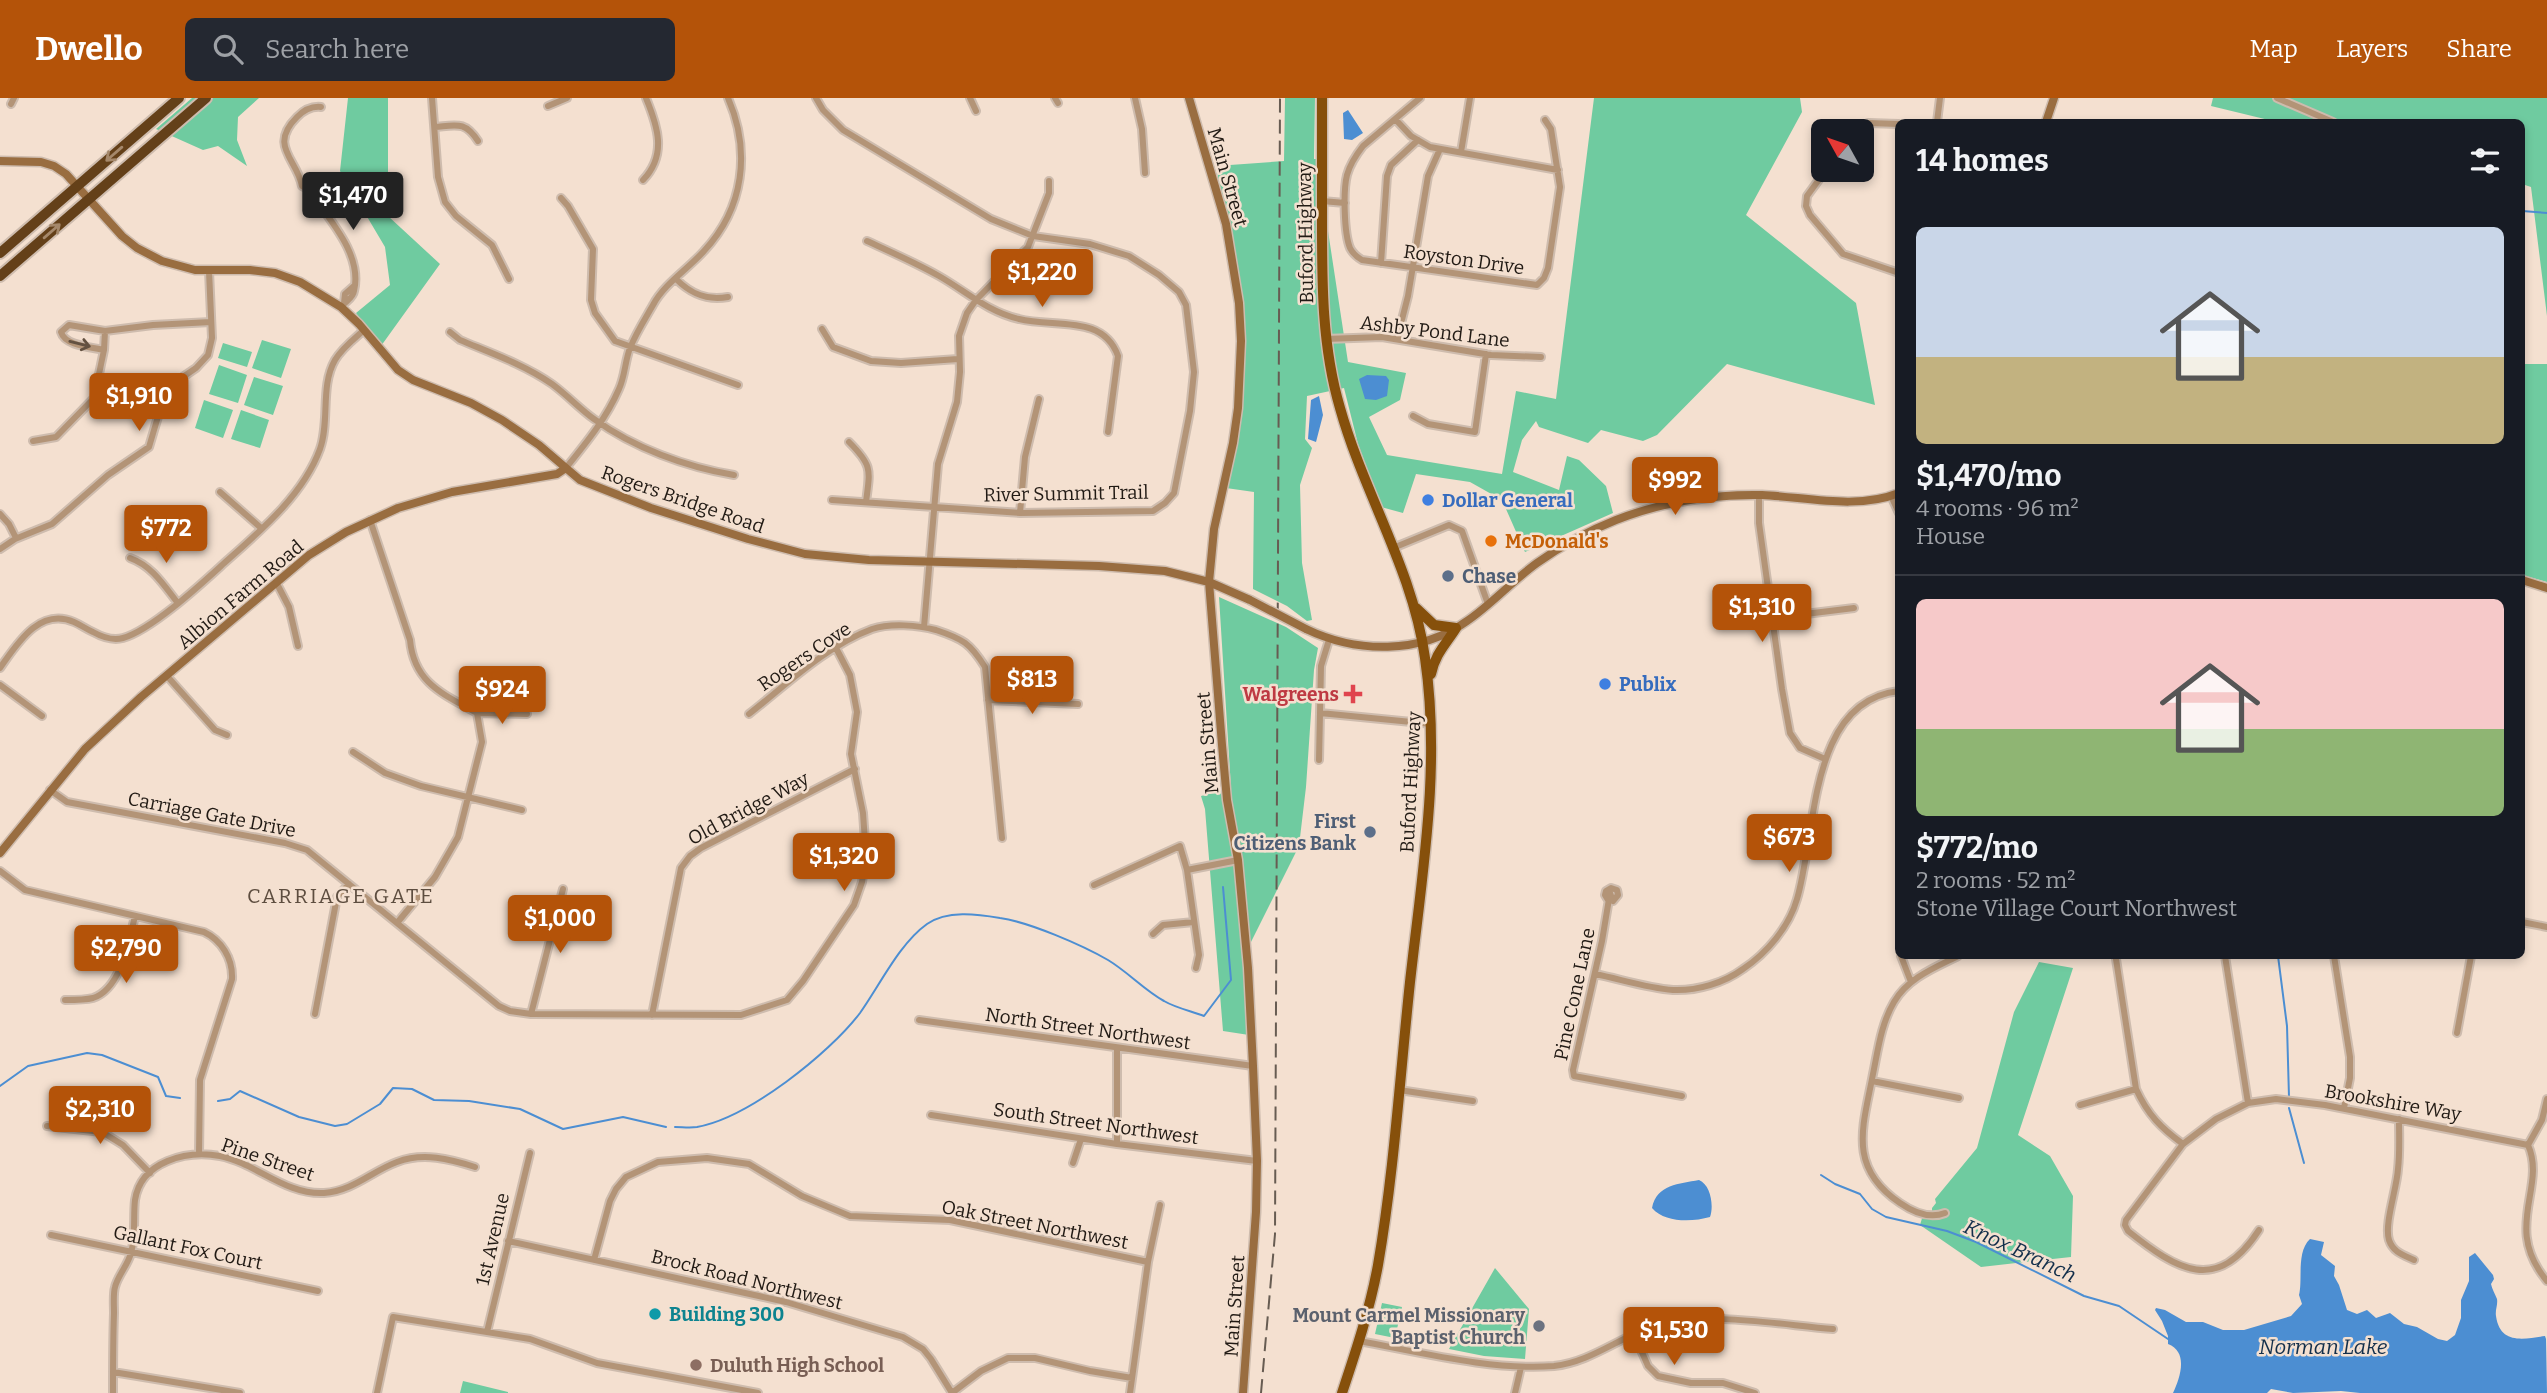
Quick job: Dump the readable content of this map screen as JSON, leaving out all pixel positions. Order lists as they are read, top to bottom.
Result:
{
  "streets": {
    "main road": ["Buford Highway"],
    "street": [
      "Main Street",
      "Royston Drive",
      "Ashby Pond Lane",
      "River Summit Trail",
      "Rogers Bridge Road",
      "Albion Farm Road",
      "Rogers Cove",
      "Old Bridge Way",
      "Carriage Gate Drive",
      "Pine Cone Lane",
      "North Street Northwest",
      "Brookshire Way",
      "South Street Northwest",
      "Pine Street",
      "Oak Street Northwest",
      "1st Avenue",
      "Gallant Fox Court",
      "Brock Road Northwest"
    ]
  },
  "crossings": [
    ["Main Street", "Rogers Bridge Road"],
    ["Main Street", "North Street Northwest"],
    ["Main Street", "South Street Northwest"],
    ["Buford Highway", "Ashby Pond Lane"],
    ["Buford Highway", "Rogers Bridge Road"],
    ["Rogers Bridge Road", "Albion Farm Road"],
    ["Albion Farm Road", "Carriage Gate Drive"],
    ["Rogers Cove", "Carriage Gate Drive"],
    ["Old Bridge Way", "Carriage Gate Drive"],
    ["Oak Street Northwest", "Brock Road Northwest"],
    ["1st Avenue", "Brock Road Northwest"]
  ],
  "districts": ["CARRIAGE GATE"],
  "water": ["Knox Branch", "Norman Lake"],
  "places": {
    "other": [
      "Dollar General",
      "McDonald's",
      "Chase",
      "Publix",
      "First Citizens Bank",
      "Building 300",
      "Mount Carmel Missionary Baptist Church",
      "Duluth High School"
    ],
    "health": ["Walgreens"]
  },
  "north": "top left",
  "page": {
    "header": "Dwello",
    "search": "Search here",
    "nav": ["Map", "Layers", "Share"],
    "heading": "14 homes",
    "price": [
      "$1,470",
      "$1,220",
      "$1,910",
      "$992",
      "$772",
      "$1,310",
      "$813",
      "$924",
      "$673",
      "$1,320",
      "$1,000",
      "$2,790",
      "$2,310",
      "$1,530"
    ],
    "list": [
      {
        "name": "$1,470/mo",
        "note": "4 rooms · 96 m² · House"
      },
      {
        "name": "$772/mo",
        "note": "2 rooms · 52 m² · Stone Village Court Northwest"
      }
    ]
  }
}
